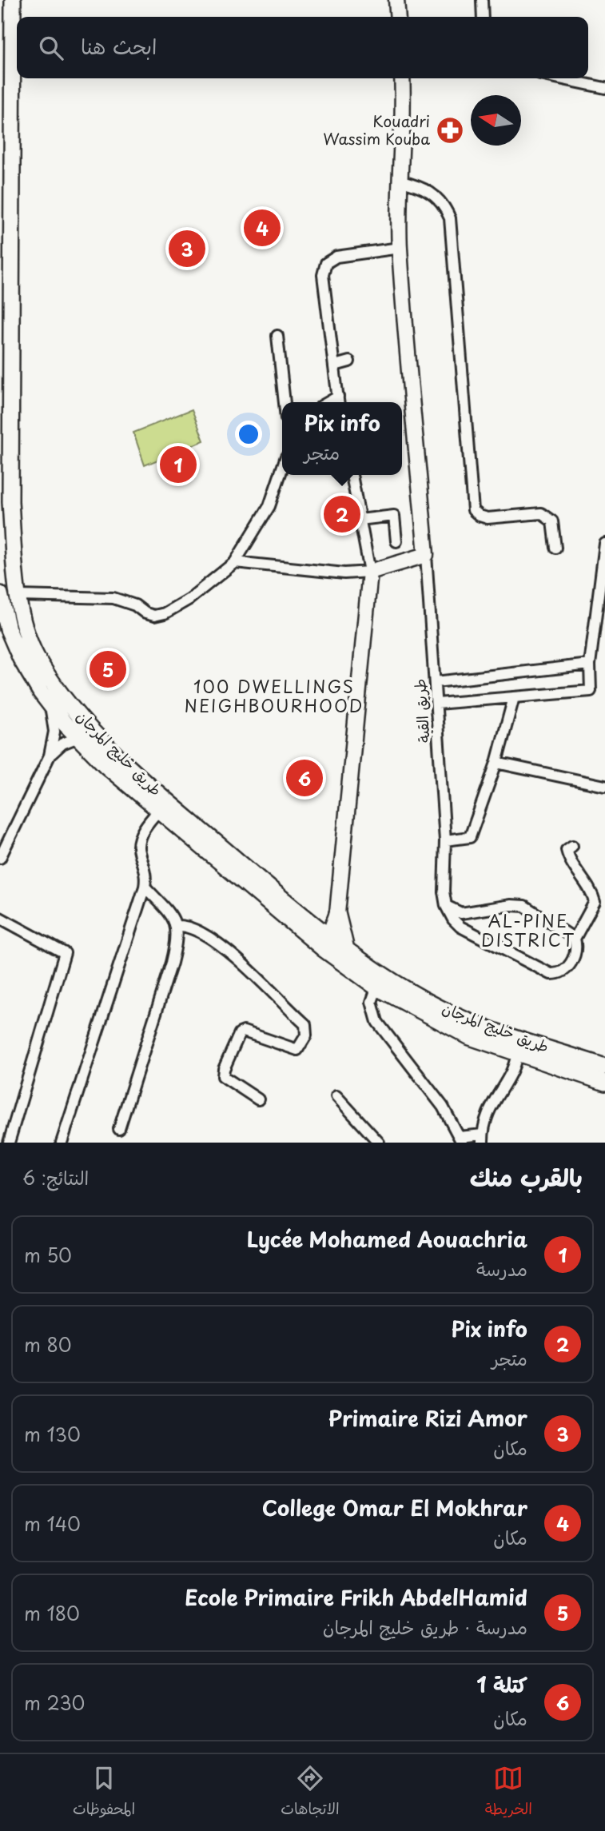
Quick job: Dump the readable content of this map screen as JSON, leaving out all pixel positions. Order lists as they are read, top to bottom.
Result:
{
  "streets": {
    "main road": ["طريق خليج المرجان"],
    "street": ["طريق القبة"]
  },
  "districts": ["100 DWELLINGS NEIGHBOURHOOD", "AL-PINE DISTRICT"],
  "places": {
    "pharmacy": ["Kouadri Wassim Kouba"]
  },
  "north": "left",
  "page": {
    "search": "ابحث هنا",
    "pins": [
      "4",
      "3",
      "1",
      "2",
      "5",
      "6"
    ],
    "popup": ["Pix info", "متجر"],
    "heading": ["بالقرب منك", "النتائج: 6"],
    "list": [
      {
        "mark": "1",
        "name": "Lycée Mohamed Aouachria",
        "note": "مدرسة",
        "value": "50 m"
      },
      {
        "mark": "2",
        "name": "Pix info",
        "note": "متجر",
        "value": "80 m"
      },
      {
        "mark": "3",
        "name": "Primaire Rizi Amor",
        "note": "مكان",
        "value": "130 m"
      },
      {
        "mark": "4",
        "name": "College Omar El Mokhrar",
        "note": "مكان",
        "value": "140 m"
      },
      {
        "mark": "5",
        "name": "Ecole Primaire Frikh AbdelHamid",
        "note": "مدرسة · طريق خليج المرجان",
        "value": "180 m"
      },
      {
        "mark": "6",
        "name": "كتلة 1",
        "note": "مكان",
        "value": "230 m"
      }
    ],
    "nav": ["الخريطة", "الاتجاهات", "المحفوظات"]
  }
}
